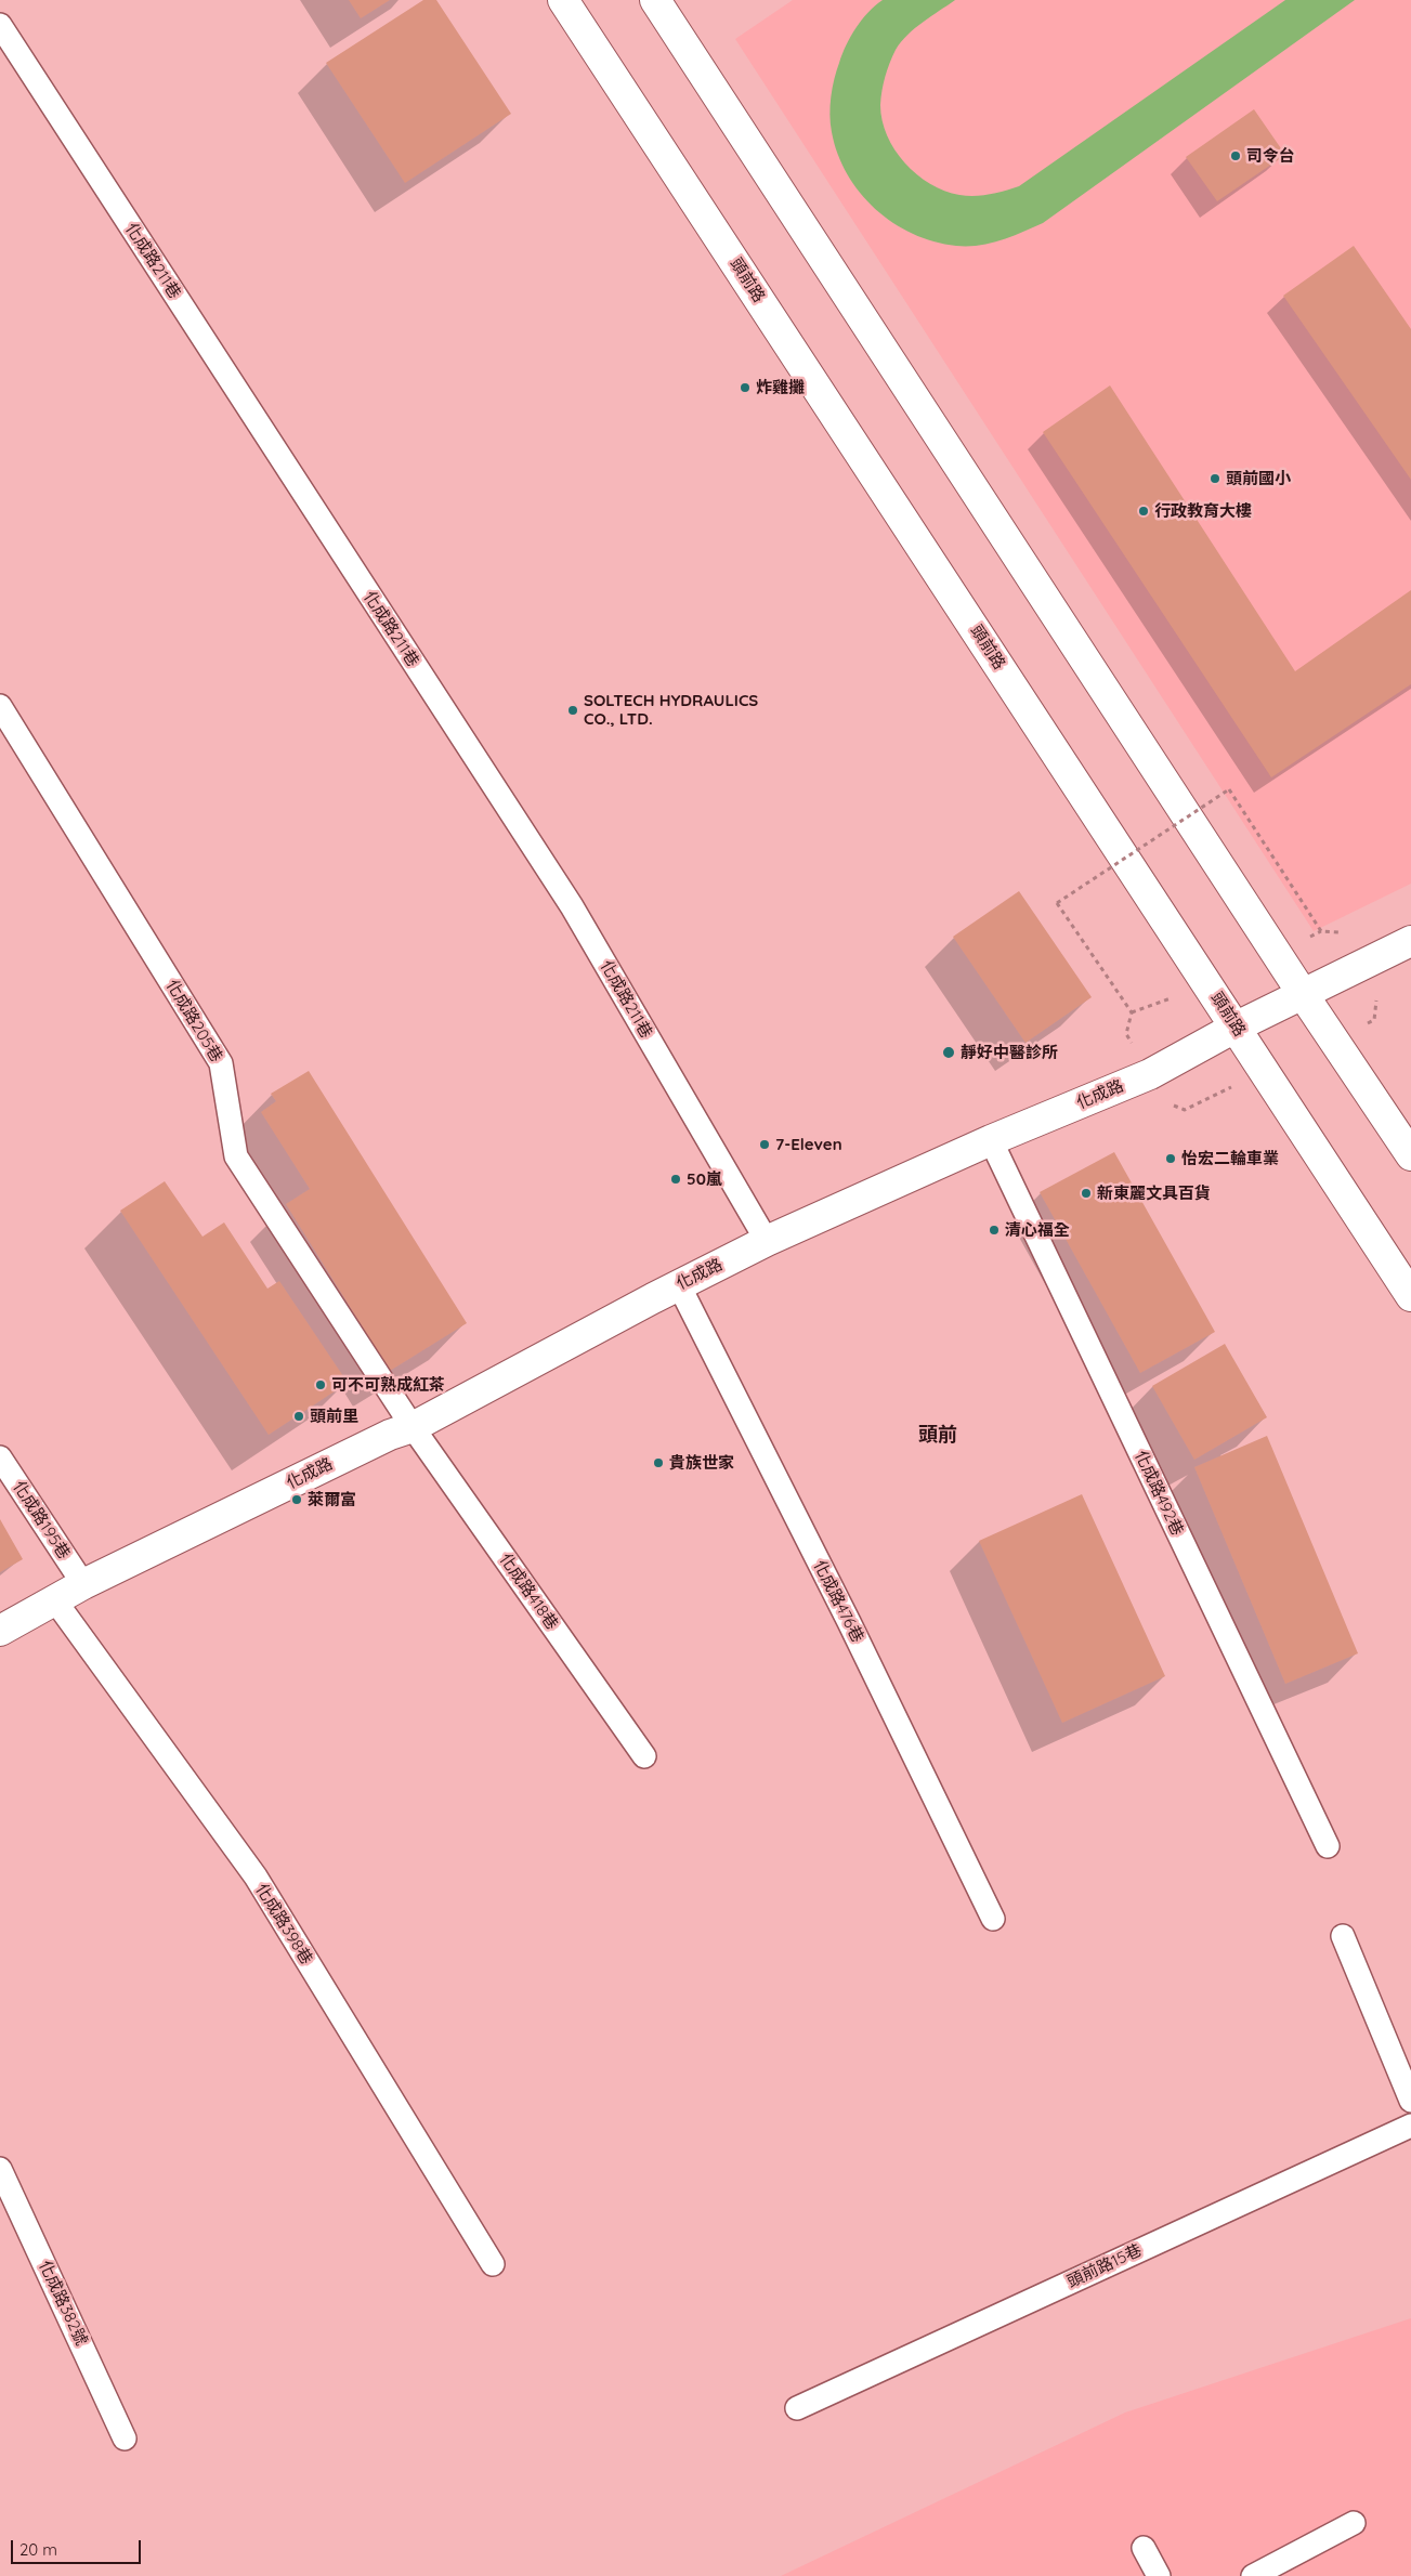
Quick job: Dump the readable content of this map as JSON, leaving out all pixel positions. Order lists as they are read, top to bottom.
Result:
{
  "streets": {
    "street": ["頭前路", "化成路"],
    "lane": [
      "化成路211巷",
      "化成路205巷",
      "化成路492巷",
      "化成路195巷",
      "化成路418巷",
      "化成路476巷",
      "化成路398巷",
      "頭前路15巷",
      "化成路382號"
    ]
  },
  "crossings": [
    ["化成路211巷", "化成路"],
    ["頭前路", "化成路"],
    ["化成路205巷", "化成路"],
    ["化成路205巷", "化成路418巷"],
    ["化成路", "化成路492巷"],
    ["化成路", "化成路195巷"],
    ["化成路", "化成路418巷"],
    ["化成路", "化成路476巷"],
    ["化成路", "化成路398巷"]
  ],
  "districts": ["頭前"],
  "places": [
    "司令台",
    "炸雞攤",
    "頭前國小",
    "行政教育大樓",
    "SOLTECH HYDRAULICS CO., LTD.",
    "靜好中醫診所",
    "7-Eleven",
    "怡宏二輪車業",
    "50嵐",
    "新東麗文具百貨",
    "清心福全",
    "可不可熟成紅茶",
    "頭前里",
    "貴族世家",
    "萊爾富"
  ],
  "scale_bar": "20 m"
}
